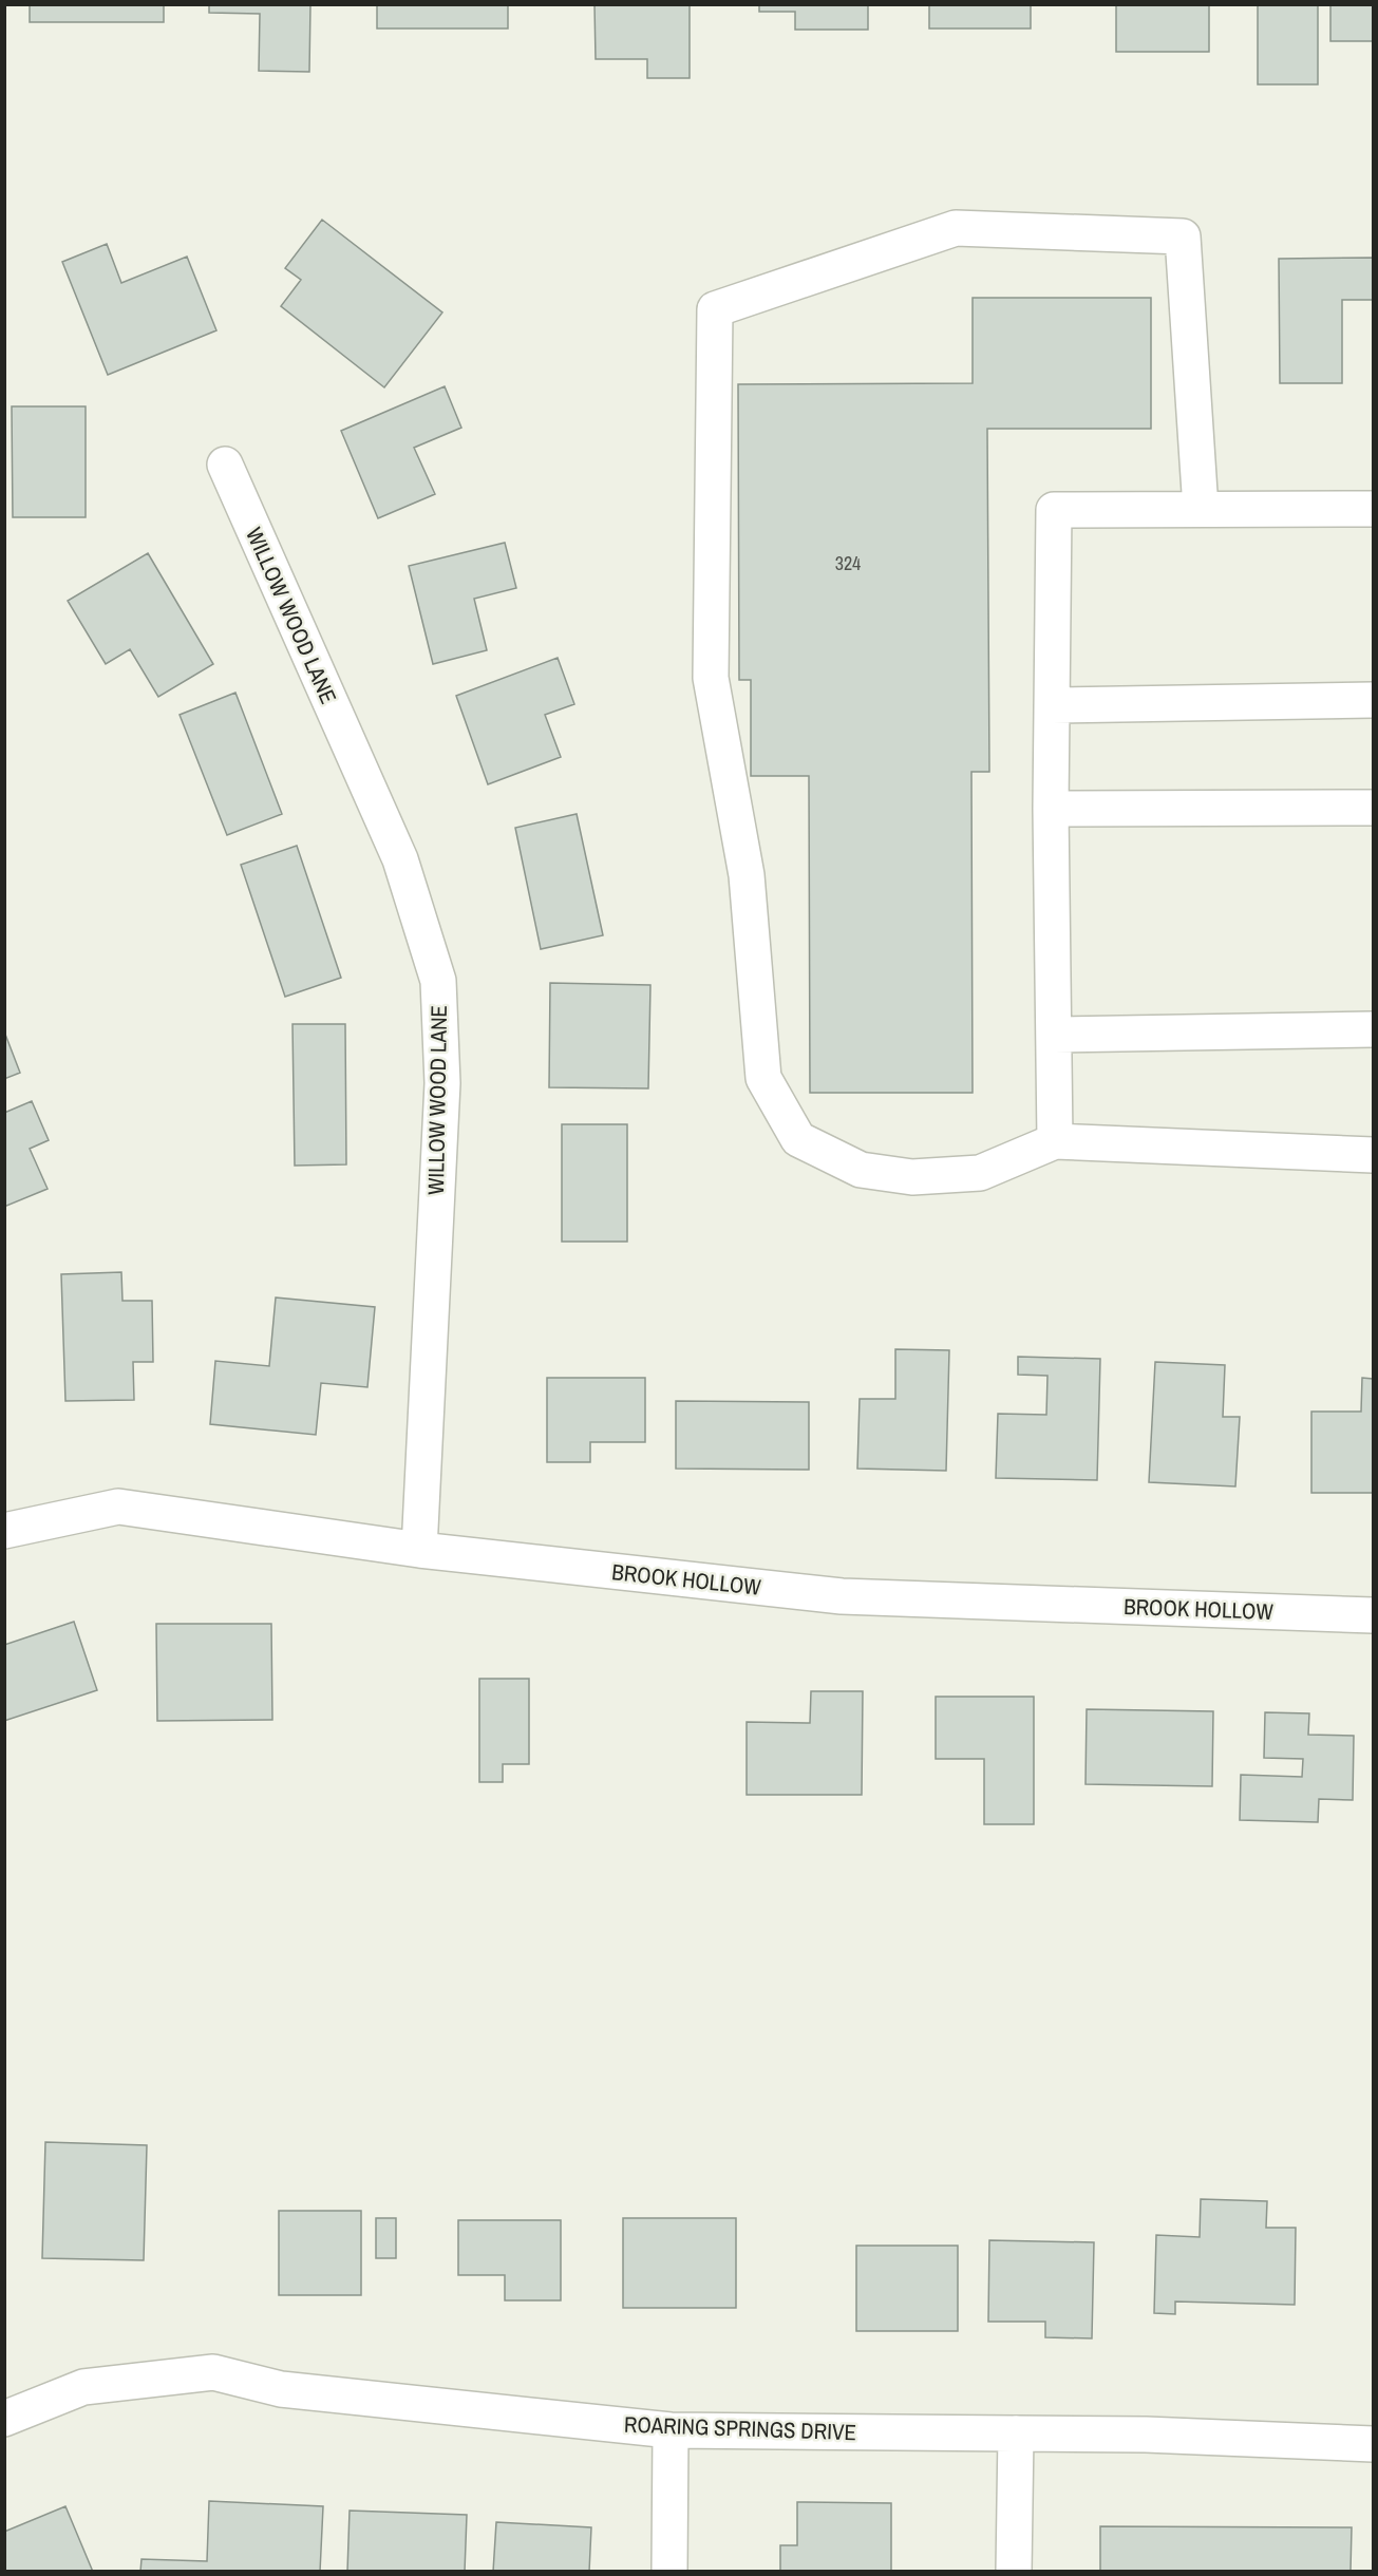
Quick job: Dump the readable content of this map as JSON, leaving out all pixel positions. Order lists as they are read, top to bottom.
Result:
{
  "streets": {
    "street": ["WILLOW WOOD LANE", "BROOK HOLLOW", "ROARING SPRINGS DRIVE"]
  },
  "crossings": [
    ["WILLOW WOOD LANE", "BROOK HOLLOW"]
  ],
  "house_numbers": ["324"]
}
